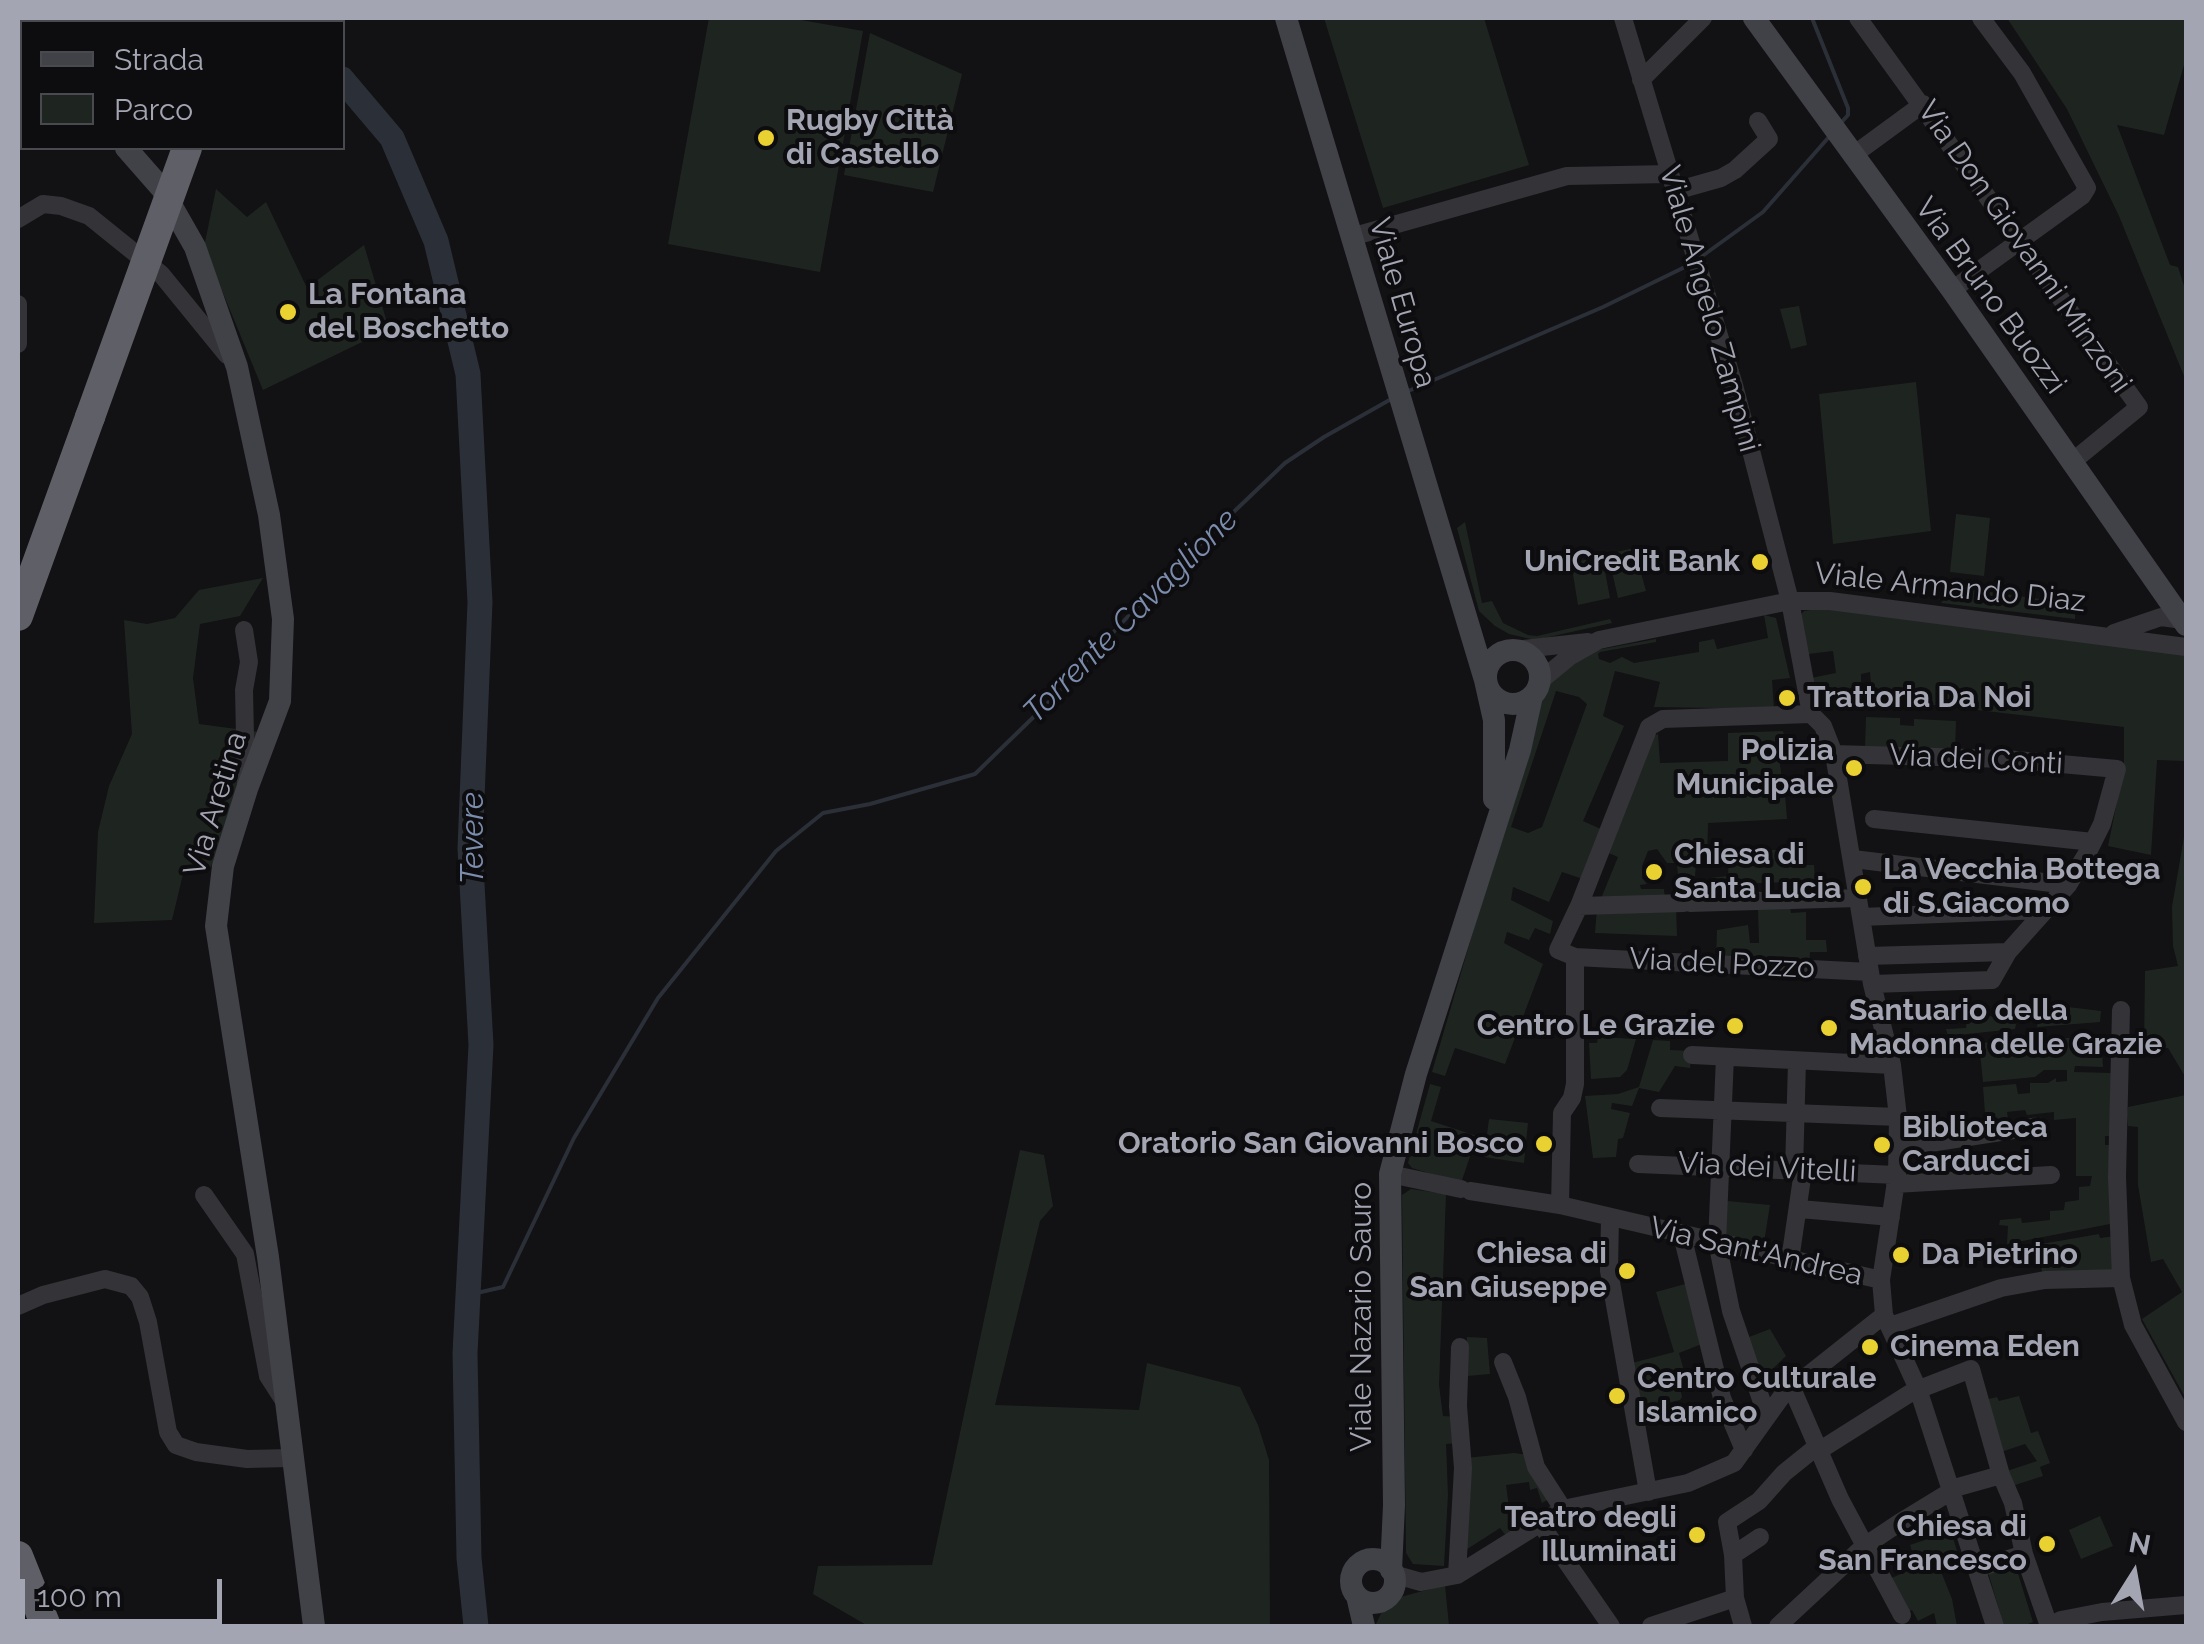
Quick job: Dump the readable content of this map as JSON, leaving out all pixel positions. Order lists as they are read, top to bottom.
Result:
{
  "streets": {
    "main road": [
      "Via Bruno Buozzi",
      "Viale Europa",
      "Via Aretina",
      "Viale Nazario Sauro"
    ],
    "street": [
      "Via Don Giovanni Minzoni",
      "Viale Angelo Zampini",
      "Viale Armando Diaz",
      "Via dei Conti",
      "Via del Pozzo",
      "Via dei Vitelli",
      "Via Sant'Andrea"
    ]
  },
  "crossings": [
    ["Via Don Giovanni Minzoni", "Via Bruno Buozzi"],
    ["Viale Europa", "Viale Nazario Sauro"],
    ["Viale Angelo Zampini", "Viale Armando Diaz"],
    ["Viale Angelo Zampini", "Via dei Conti"],
    ["Viale Angelo Zampini", "Via del Pozzo"],
    ["Viale Angelo Zampini", "Via dei Vitelli"],
    ["Viale Angelo Zampini", "Via Sant'Andrea"],
    ["Via Sant'Andrea", "Viale Nazario Sauro"]
  ],
  "water": ["Torrente Cavaglione", "Tevere"],
  "places": [
    "Rugby Città di Castello",
    "La Fontana del Boschetto",
    "UniCredit Bank",
    "Trattoria Da Noi",
    "Polizia Municipale",
    "Chiesa di Santa Lucia",
    "La Vecchia Bottega di S.Giacomo",
    "Centro Le Grazie",
    "Santuario della Madonna delle Grazie",
    "Oratorio San Giovanni Bosco",
    "Biblioteca Carducci",
    "Da Pietrino",
    "Chiesa di San Giuseppe",
    "Cinema Eden",
    "Centro Culturale Islamico",
    "Teatro degli Illuminati",
    "Chiesa di San Francesco"
  ],
  "legend": ["Strada", "Parco"],
  "scale_bar": "100 m",
  "north": "top"
}
